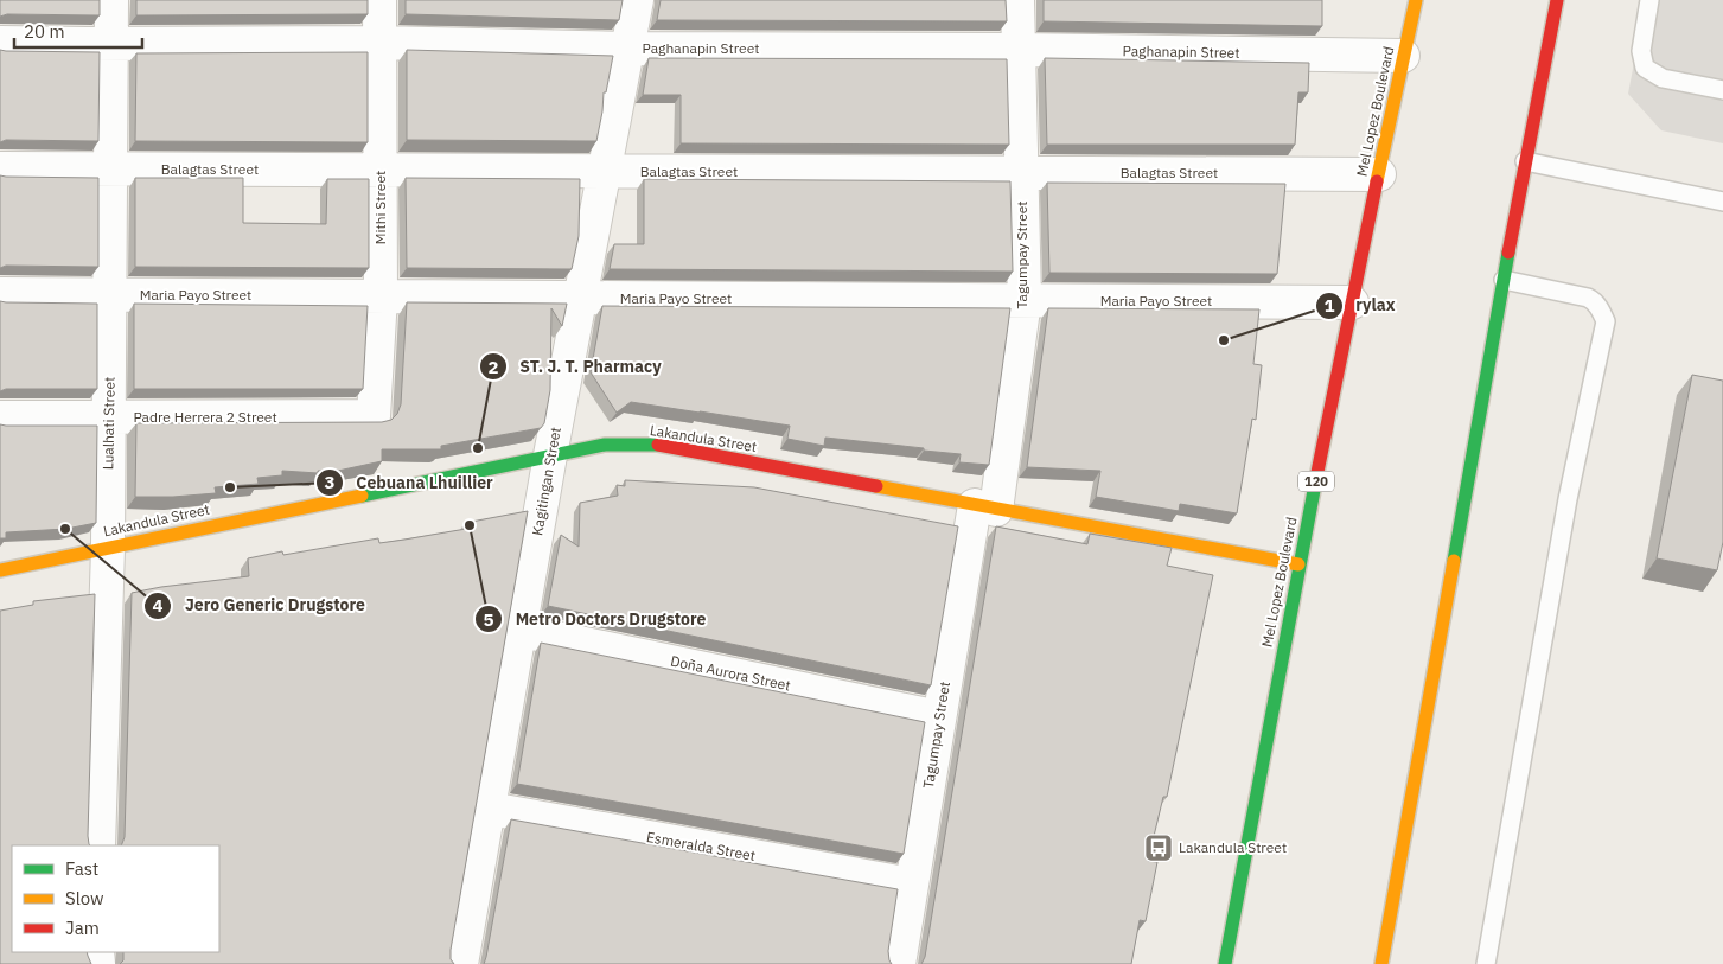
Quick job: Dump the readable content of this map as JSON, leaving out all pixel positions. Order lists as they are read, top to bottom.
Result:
{
  "streets": {
    "main road": ["Mel Lopez Boulevard", "Lakandula Street", "120"],
    "street": [
      "Paghanapin Street",
      "Balagtas Street",
      "Mithi Street",
      "Tagumpay Street",
      "Maria Payo Street",
      "Padre Herrera 2 Street",
      "Lualhati Street",
      "Kagitingan Street",
      "Doña Aurora Street",
      "Esmeralda Street"
    ]
  },
  "crossings": [
    ["Paghanapin Street", "Mel Lopez Boulevard"],
    ["Paghanapin Street", "Mithi Street"],
    ["Paghanapin Street", "Tagumpay Street"],
    ["Paghanapin Street", "Lualhati Street"],
    ["Paghanapin Street", "Kagitingan Street"],
    ["Mel Lopez Boulevard", "Balagtas Street"],
    ["Mel Lopez Boulevard", "Maria Payo Street"],
    ["Mel Lopez Boulevard", "Lakandula Street"],
    ["Balagtas Street", "Mithi Street"],
    ["Balagtas Street", "Tagumpay Street"],
    ["Balagtas Street", "Lualhati Street"],
    ["Balagtas Street", "Kagitingan Street"],
    ["Mithi Street", "Maria Payo Street"],
    ["Mithi Street", "Padre Herrera 2 Street"],
    ["Tagumpay Street", "Maria Payo Street"],
    ["Tagumpay Street", "Lakandula Street"],
    ["Tagumpay Street", "Doña Aurora Street"],
    ["Tagumpay Street", "Esmeralda Street"],
    ["Maria Payo Street", "Lualhati Street"],
    ["Maria Payo Street", "Kagitingan Street"],
    ["Padre Herrera 2 Street", "Lualhati Street"],
    ["Lualhati Street", "Lakandula Street"],
    ["Lakandula Street", "Kagitingan Street"],
    ["Kagitingan Street", "Doña Aurora Street"],
    ["Kagitingan Street", "Esmeralda Street"]
  ],
  "places": {
    "other": [
      "rylax",
      "ST. J. T. Pharmacy",
      "Cebuana Lhuillier",
      "Metro Doctors Drugstore",
      "Jero Generic Drugstore"
    ],
    "bus stop": ["Lakandula Street"]
  },
  "legend": ["Fast", "Slow", "Jam"],
  "scale_bar": "20 m"
}
